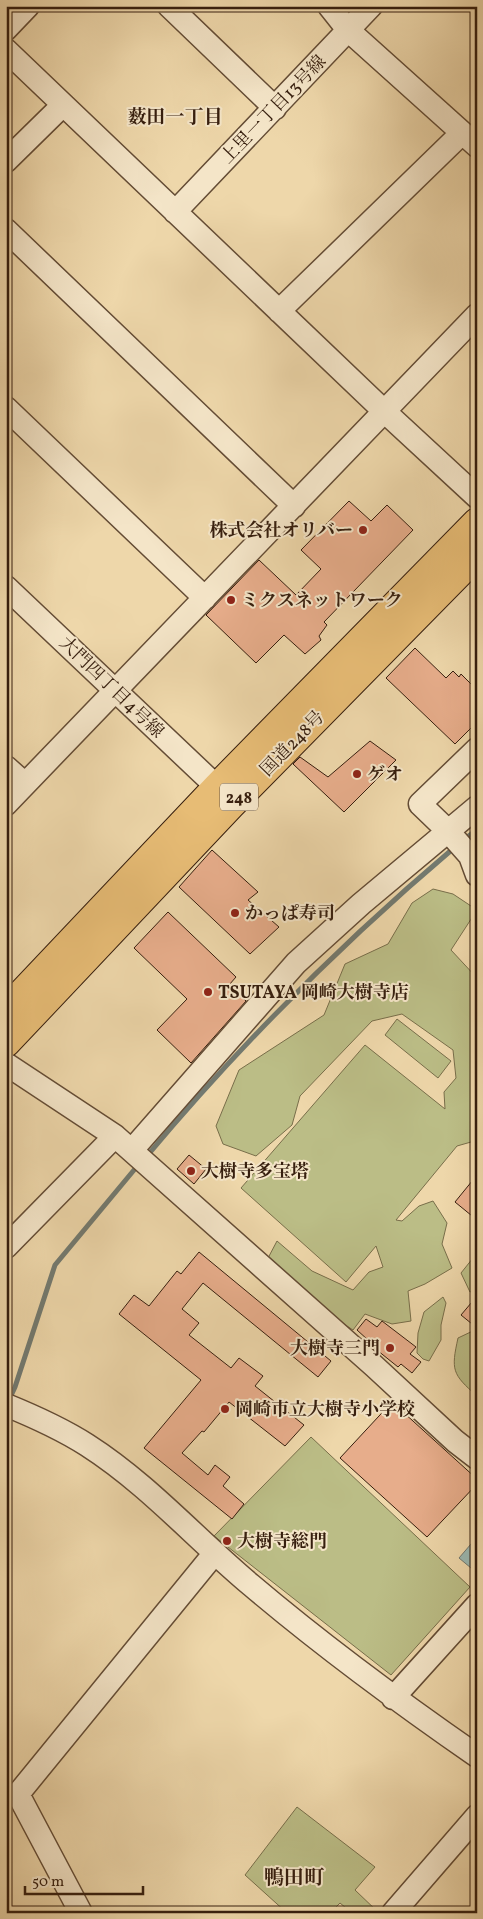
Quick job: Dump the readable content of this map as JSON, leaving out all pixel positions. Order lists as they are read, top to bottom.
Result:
{
  "streets": {
    "highway": ["国道248号", "248"],
    "street": ["上里一丁目13号線", "大門四丁目4号線"]
  },
  "crossings": [
    ["大門四丁目4号線", "国道248号"]
  ],
  "districts": ["薮田一丁目", "鴨田町"],
  "places": [
    "株式会社オリバー",
    "ミクスネットワーク",
    "ゲオ",
    "かっぱ寿司",
    "TSUTAYA 岡崎大樹寺店",
    "大樹寺多宝塔",
    "大樹寺三門",
    "岡崎市立大樹寺小学校",
    "大樹寺総門"
  ],
  "scale_bar": "50 m"
}
